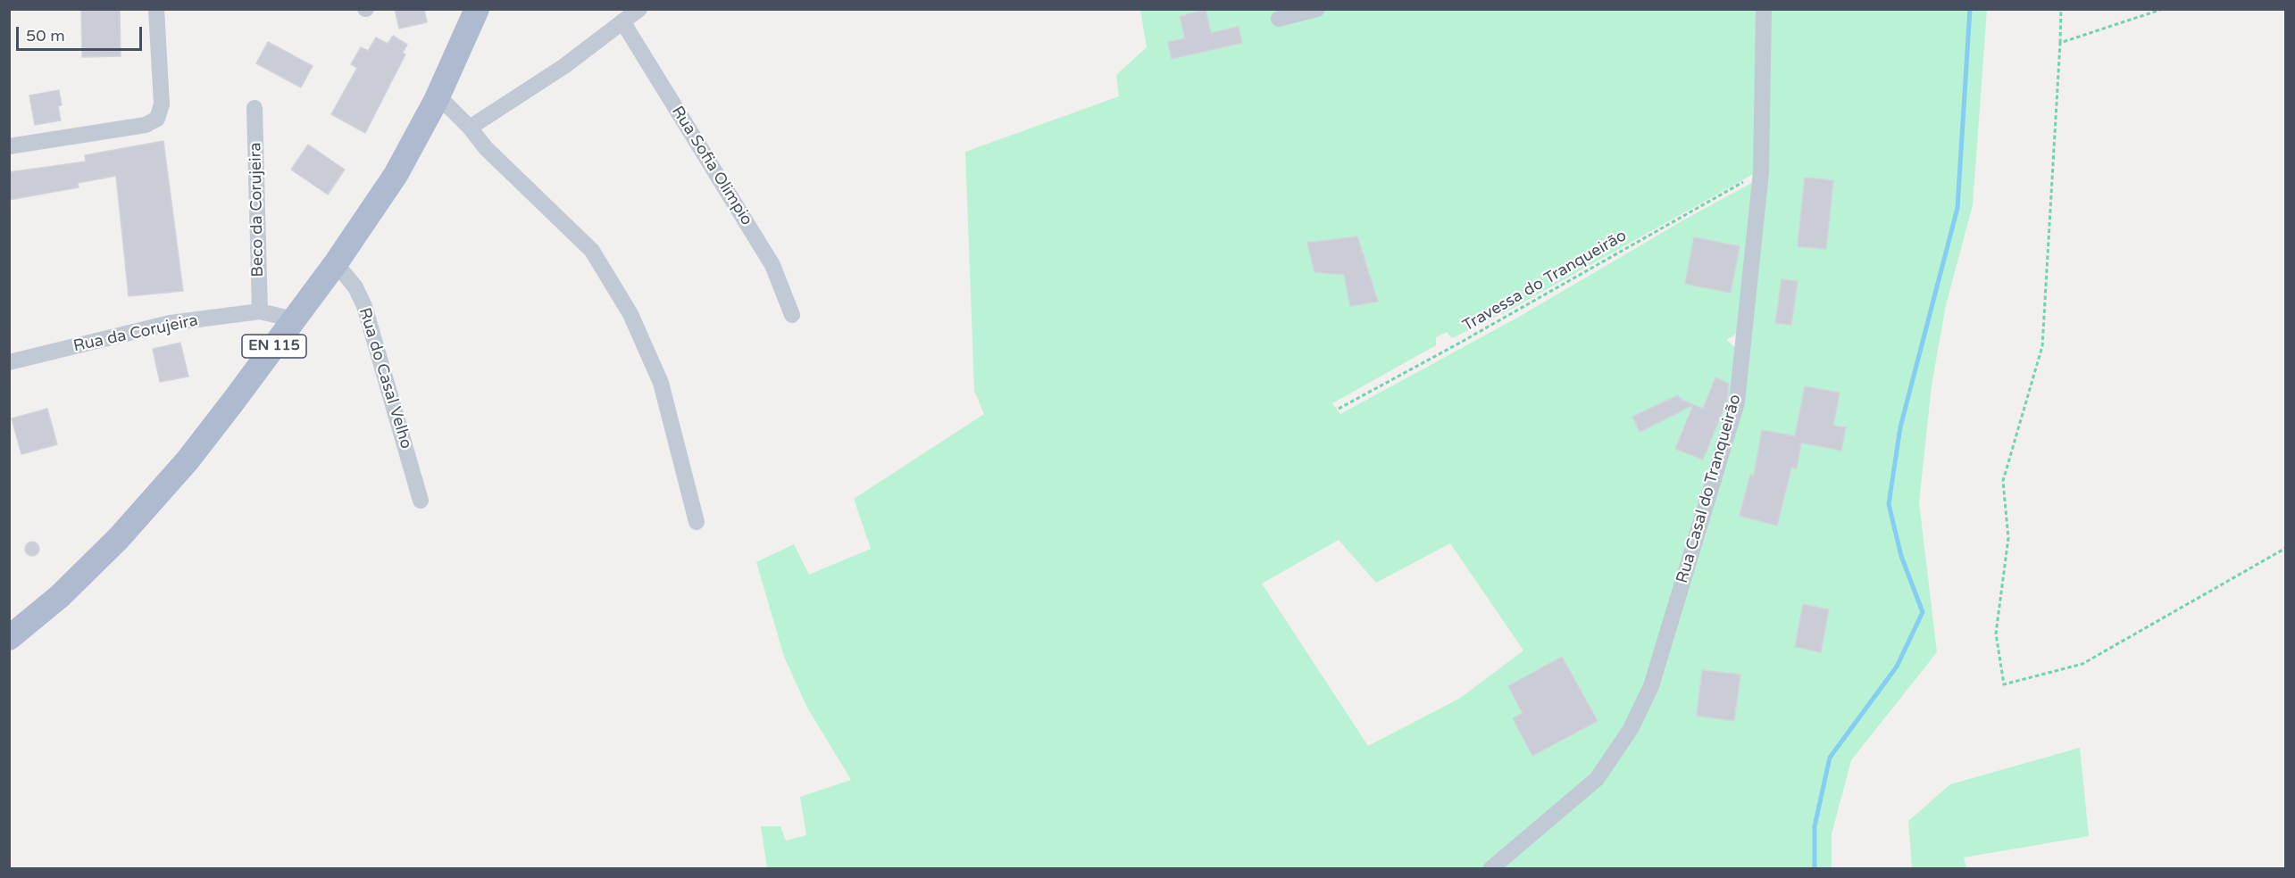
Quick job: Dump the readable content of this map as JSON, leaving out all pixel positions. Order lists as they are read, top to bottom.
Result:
{
  "streets": {
    "main road": ["EN 115"],
    "street": [
      "Rua Sofia Olimpio",
      "Beco da Corujeira",
      "Rua da Corujeira",
      "Rua do Casal Velho",
      "Rua Casal do Tranqueirão"
    ],
    "path": ["Travessa do Tranqueirão"]
  },
  "crossings": [
    ["Beco da Corujeira", "Rua da Corujeira"],
    ["Travessa do Tranqueirão", "Rua Casal do Tranqueirão"],
    ["Rua da Corujeira", "EN 115"],
    ["EN 115", "Rua do Casal Velho"]
  ],
  "scale_bar": "50 m"
}
